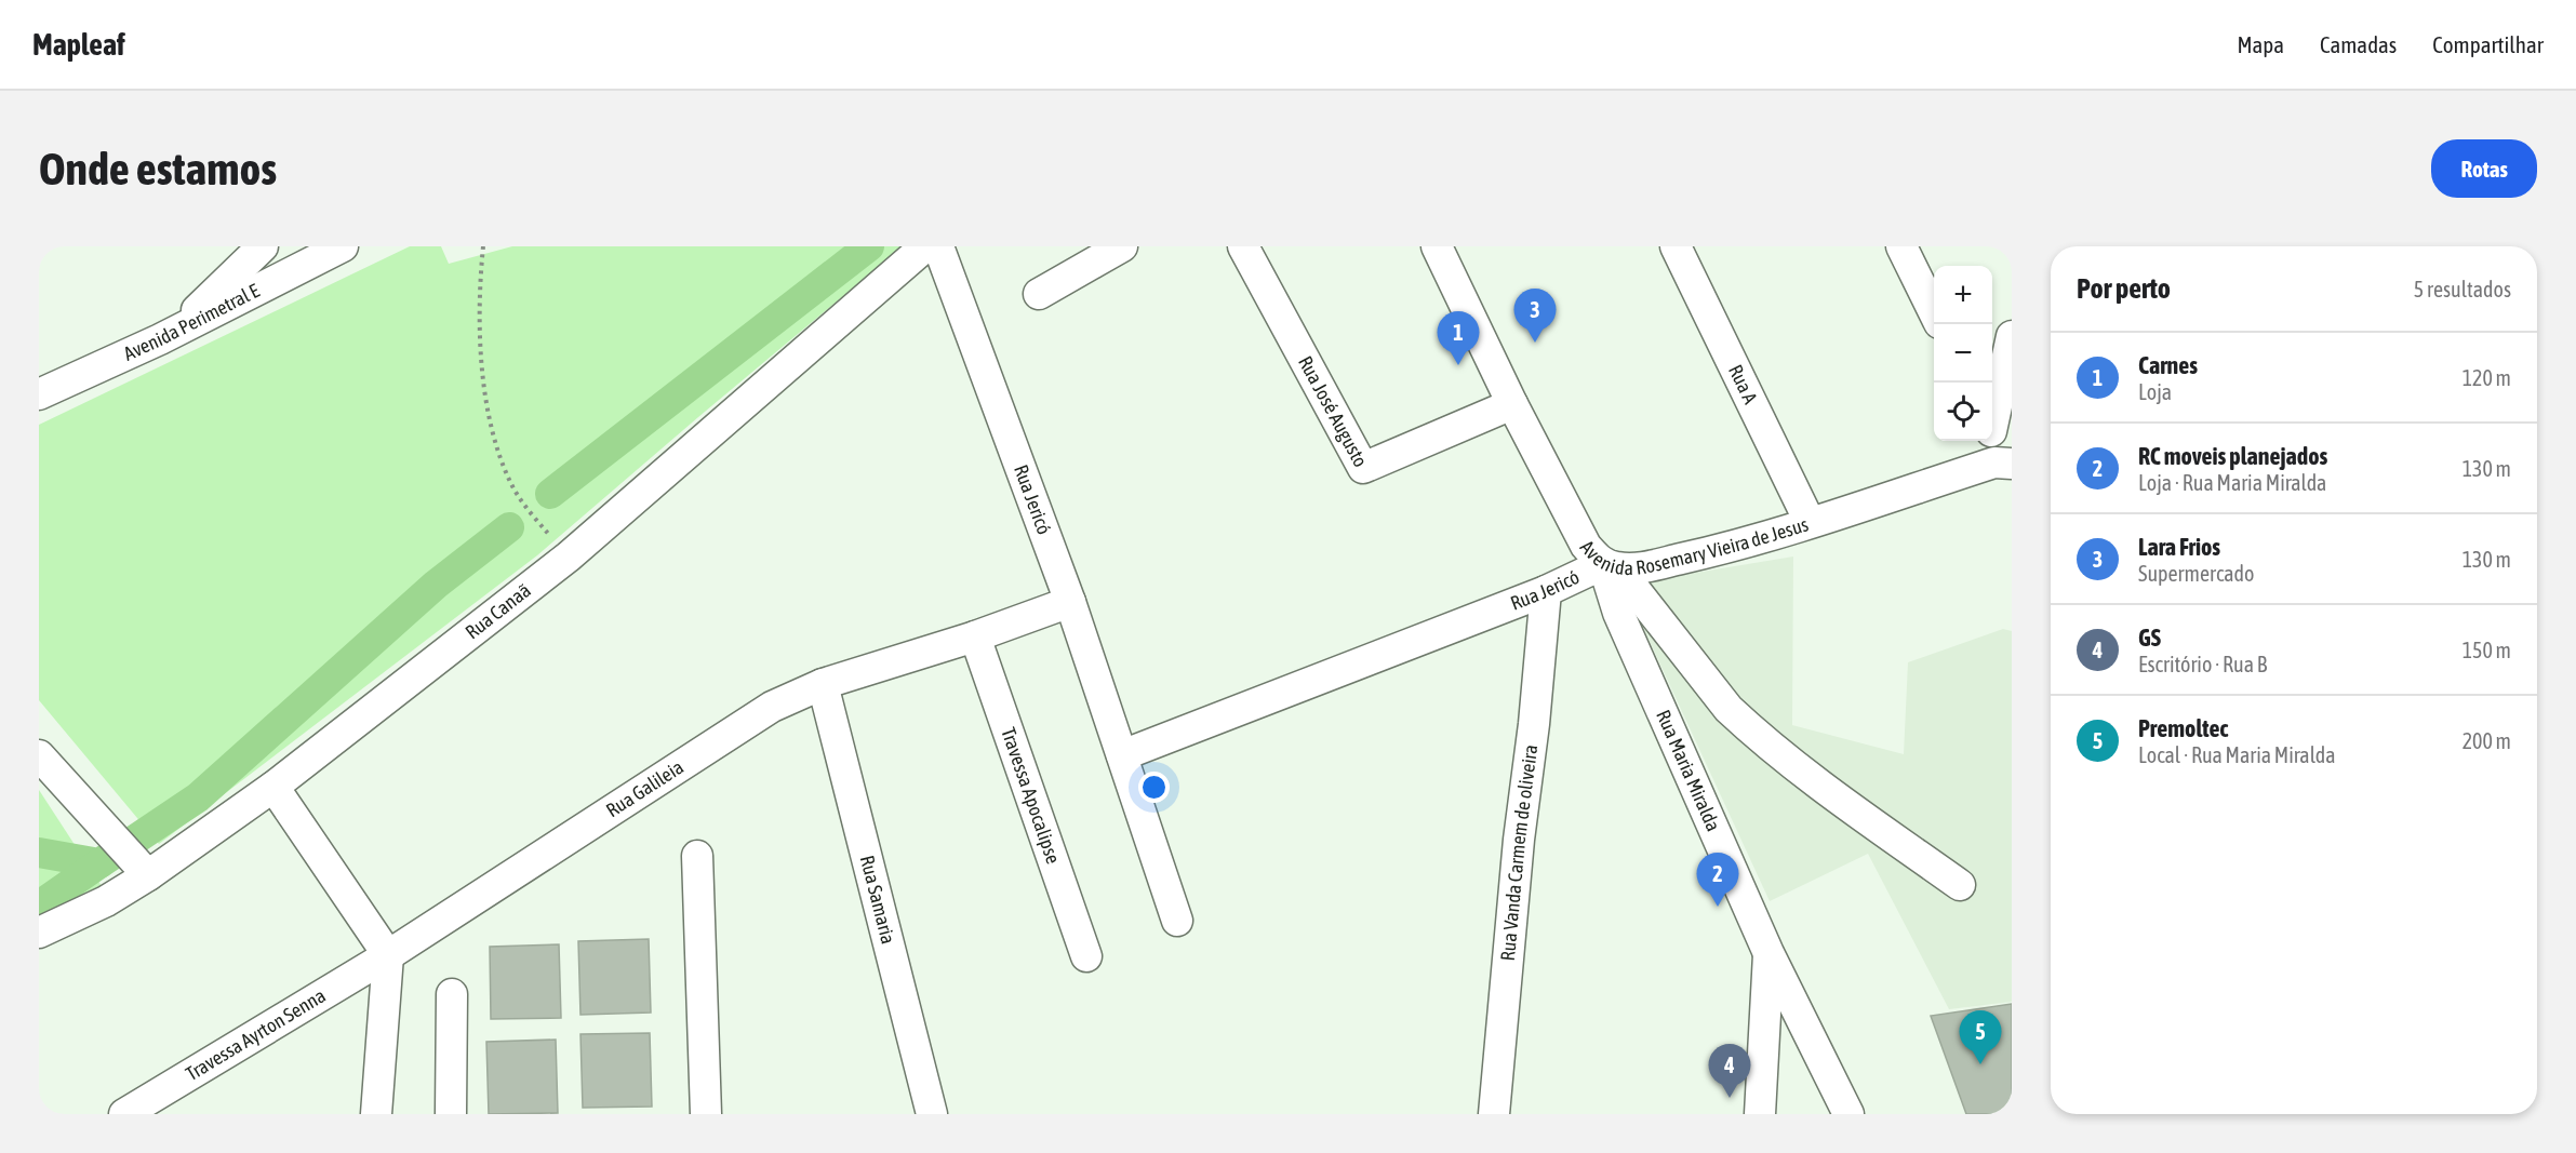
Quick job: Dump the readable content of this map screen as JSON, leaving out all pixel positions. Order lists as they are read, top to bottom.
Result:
{
  "streets": {
    "street": [
      "Avenida Perimetral E",
      "Rua A",
      "Rua José Augusto",
      "Rua Jericó",
      "Avenida Rosemary Vieira de Jesus",
      "Rua Canaã",
      "Rua Maria Miralda",
      "Rua Galileia",
      "Travessa Apocalipse",
      "Rua Vanda Carmem de oliveira",
      "Rua Samaria",
      "Travessa Ayrton Senna"
    ]
  },
  "crossings": [
    ["Rua A", "Avenida Rosemary Vieira de Jesus"],
    ["Rua José Augusto", "Avenida Rosemary Vieira de Jesus"],
    ["Rua Jericó", "Avenida Rosemary Vieira de Jesus"],
    ["Rua Jericó", "Rua Maria Miralda"],
    ["Rua Jericó", "Rua Galileia"],
    ["Rua Jericó", "Rua Vanda Carmem de oliveira"],
    ["Avenida Rosemary Vieira de Jesus", "Rua Maria Miralda"],
    ["Rua Galileia", "Travessa Apocalipse"],
    ["Rua Galileia", "Rua Samaria"],
    ["Rua Galileia", "Travessa Ayrton Senna"]
  ],
  "page": {
    "header": "Mapleaf",
    "nav": ["Mapa", "Camadas", "Compartilhar"],
    "buttons": "Rotas",
    "title": "Onde estamos",
    "heading": ["Por perto", "5 resultados"],
    "map_buttons": ["+", "−"],
    "pins": [
      "3",
      "1",
      "2",
      "5",
      "4"
    ],
    "list": [
      {
        "mark": "1",
        "name": "Carnes",
        "note": "Loja",
        "value": "120 m"
      },
      {
        "mark": "2",
        "name": "RC moveis planejados",
        "note": "Loja · Rua Maria Miralda",
        "value": "130 m"
      },
      {
        "mark": "3",
        "name": "Lara Frios",
        "note": "Supermercado",
        "value": "130 m"
      },
      {
        "mark": "4",
        "name": "GS",
        "note": "Escritório · Rua B",
        "value": "150 m"
      },
      {
        "mark": "5",
        "name": "Premoltec",
        "note": "Local · Rua Maria Miralda",
        "value": "200 m"
      }
    ]
  }
}
